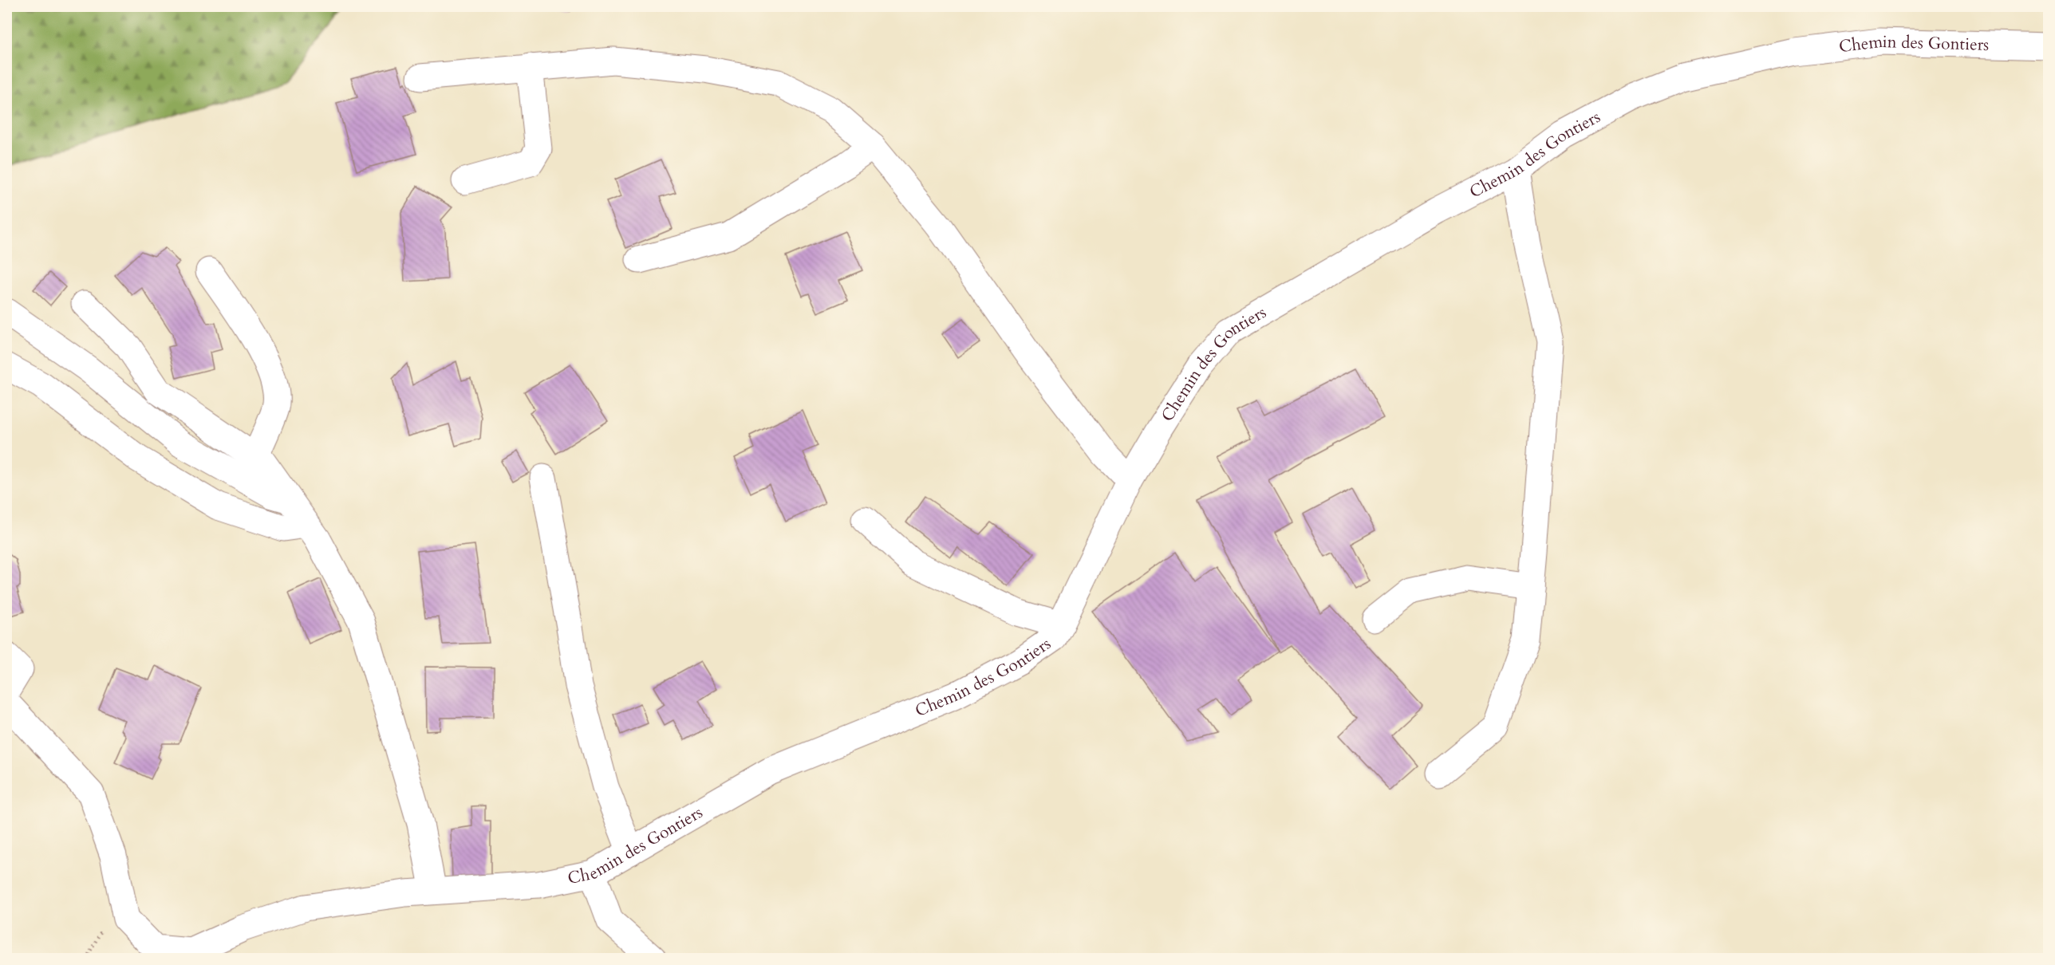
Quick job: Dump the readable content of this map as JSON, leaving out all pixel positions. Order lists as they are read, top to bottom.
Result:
{
  "streets": {
    "street": ["Chemin des Gontiers"]
  }
}
